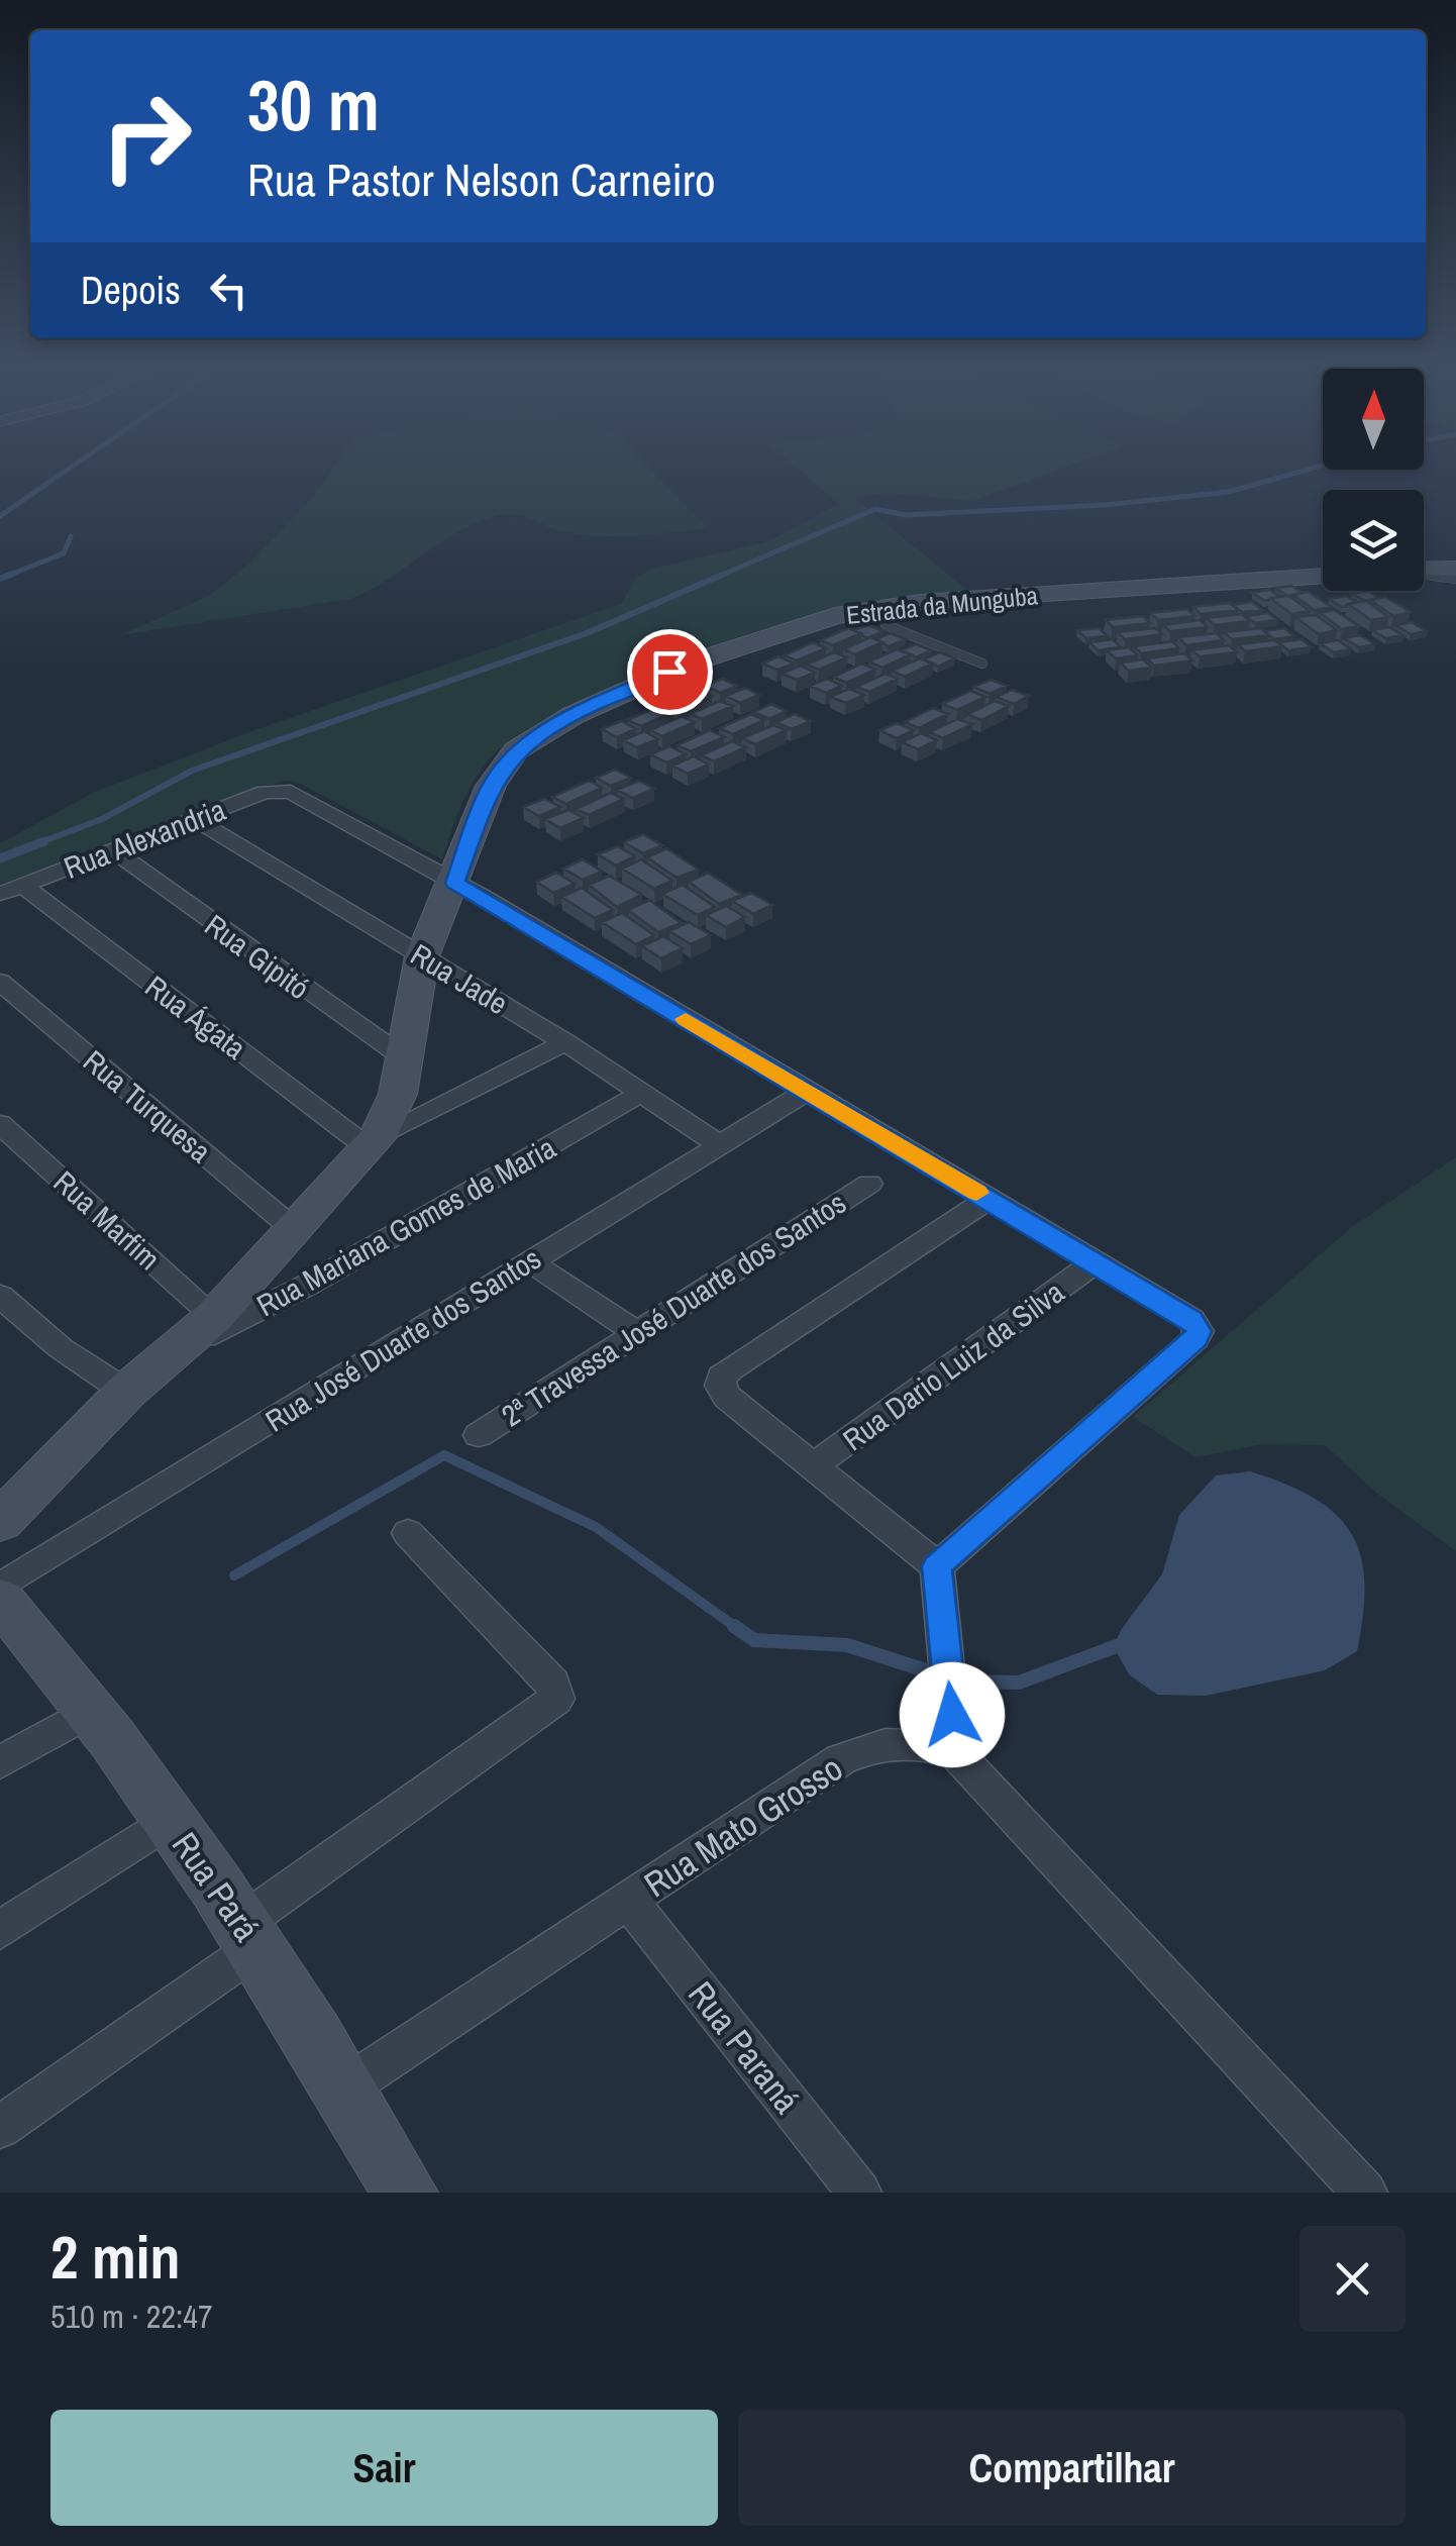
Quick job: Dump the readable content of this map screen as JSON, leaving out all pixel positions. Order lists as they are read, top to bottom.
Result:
{
  "streets": {
    "main road": ["Estrada da Munguba", "Rua Pará"],
    "street": [
      "Rua Alexandria",
      "Rua Gipitó",
      "Rua Jade",
      "Rua Ágata",
      "Rua Turquesa",
      "Rua Marfim",
      "Rua Mariana Gomes de Maria",
      "2ª Travessa José Duarte dos Santos",
      "Rua José Duarte dos Santos",
      "Rua Dario Luiz da Silva",
      "Rua Mato Grosso",
      "Rua Paraná"
    ]
  },
  "crossings": [
    ["Estrada da Munguba", "Rua Alexandria"],
    ["Estrada da Munguba", "Rua Gipitó"],
    ["Estrada da Munguba", "Rua Jade"],
    ["Estrada da Munguba", "Rua Ágata"],
    ["Estrada da Munguba", "Rua Turquesa"],
    ["Estrada da Munguba", "Rua Marfim"],
    ["Estrada da Munguba", "Rua Mariana Gomes de Maria"],
    ["Rua Alexandria", "Rua Gipitó"],
    ["Rua Alexandria", "Rua Jade"],
    ["Rua Alexandria", "Rua Ágata"],
    ["Rua Jade", "Rua Mariana Gomes de Maria"],
    ["Rua Jade", "Rua José Duarte dos Santos"],
    ["Rua Mato Grosso", "Rua Pará"],
    ["Rua Mato Grosso", "Rua Paraná"]
  ],
  "north": "top",
  "page": {
    "turn": ["30 m", "Rua Pastor Nelson Carneiro"],
    "then": "Depois",
    "heading": ["2 min", "510 m · 22:47"],
    "buttons": ["Sair", "Compartilhar"]
  }
}
